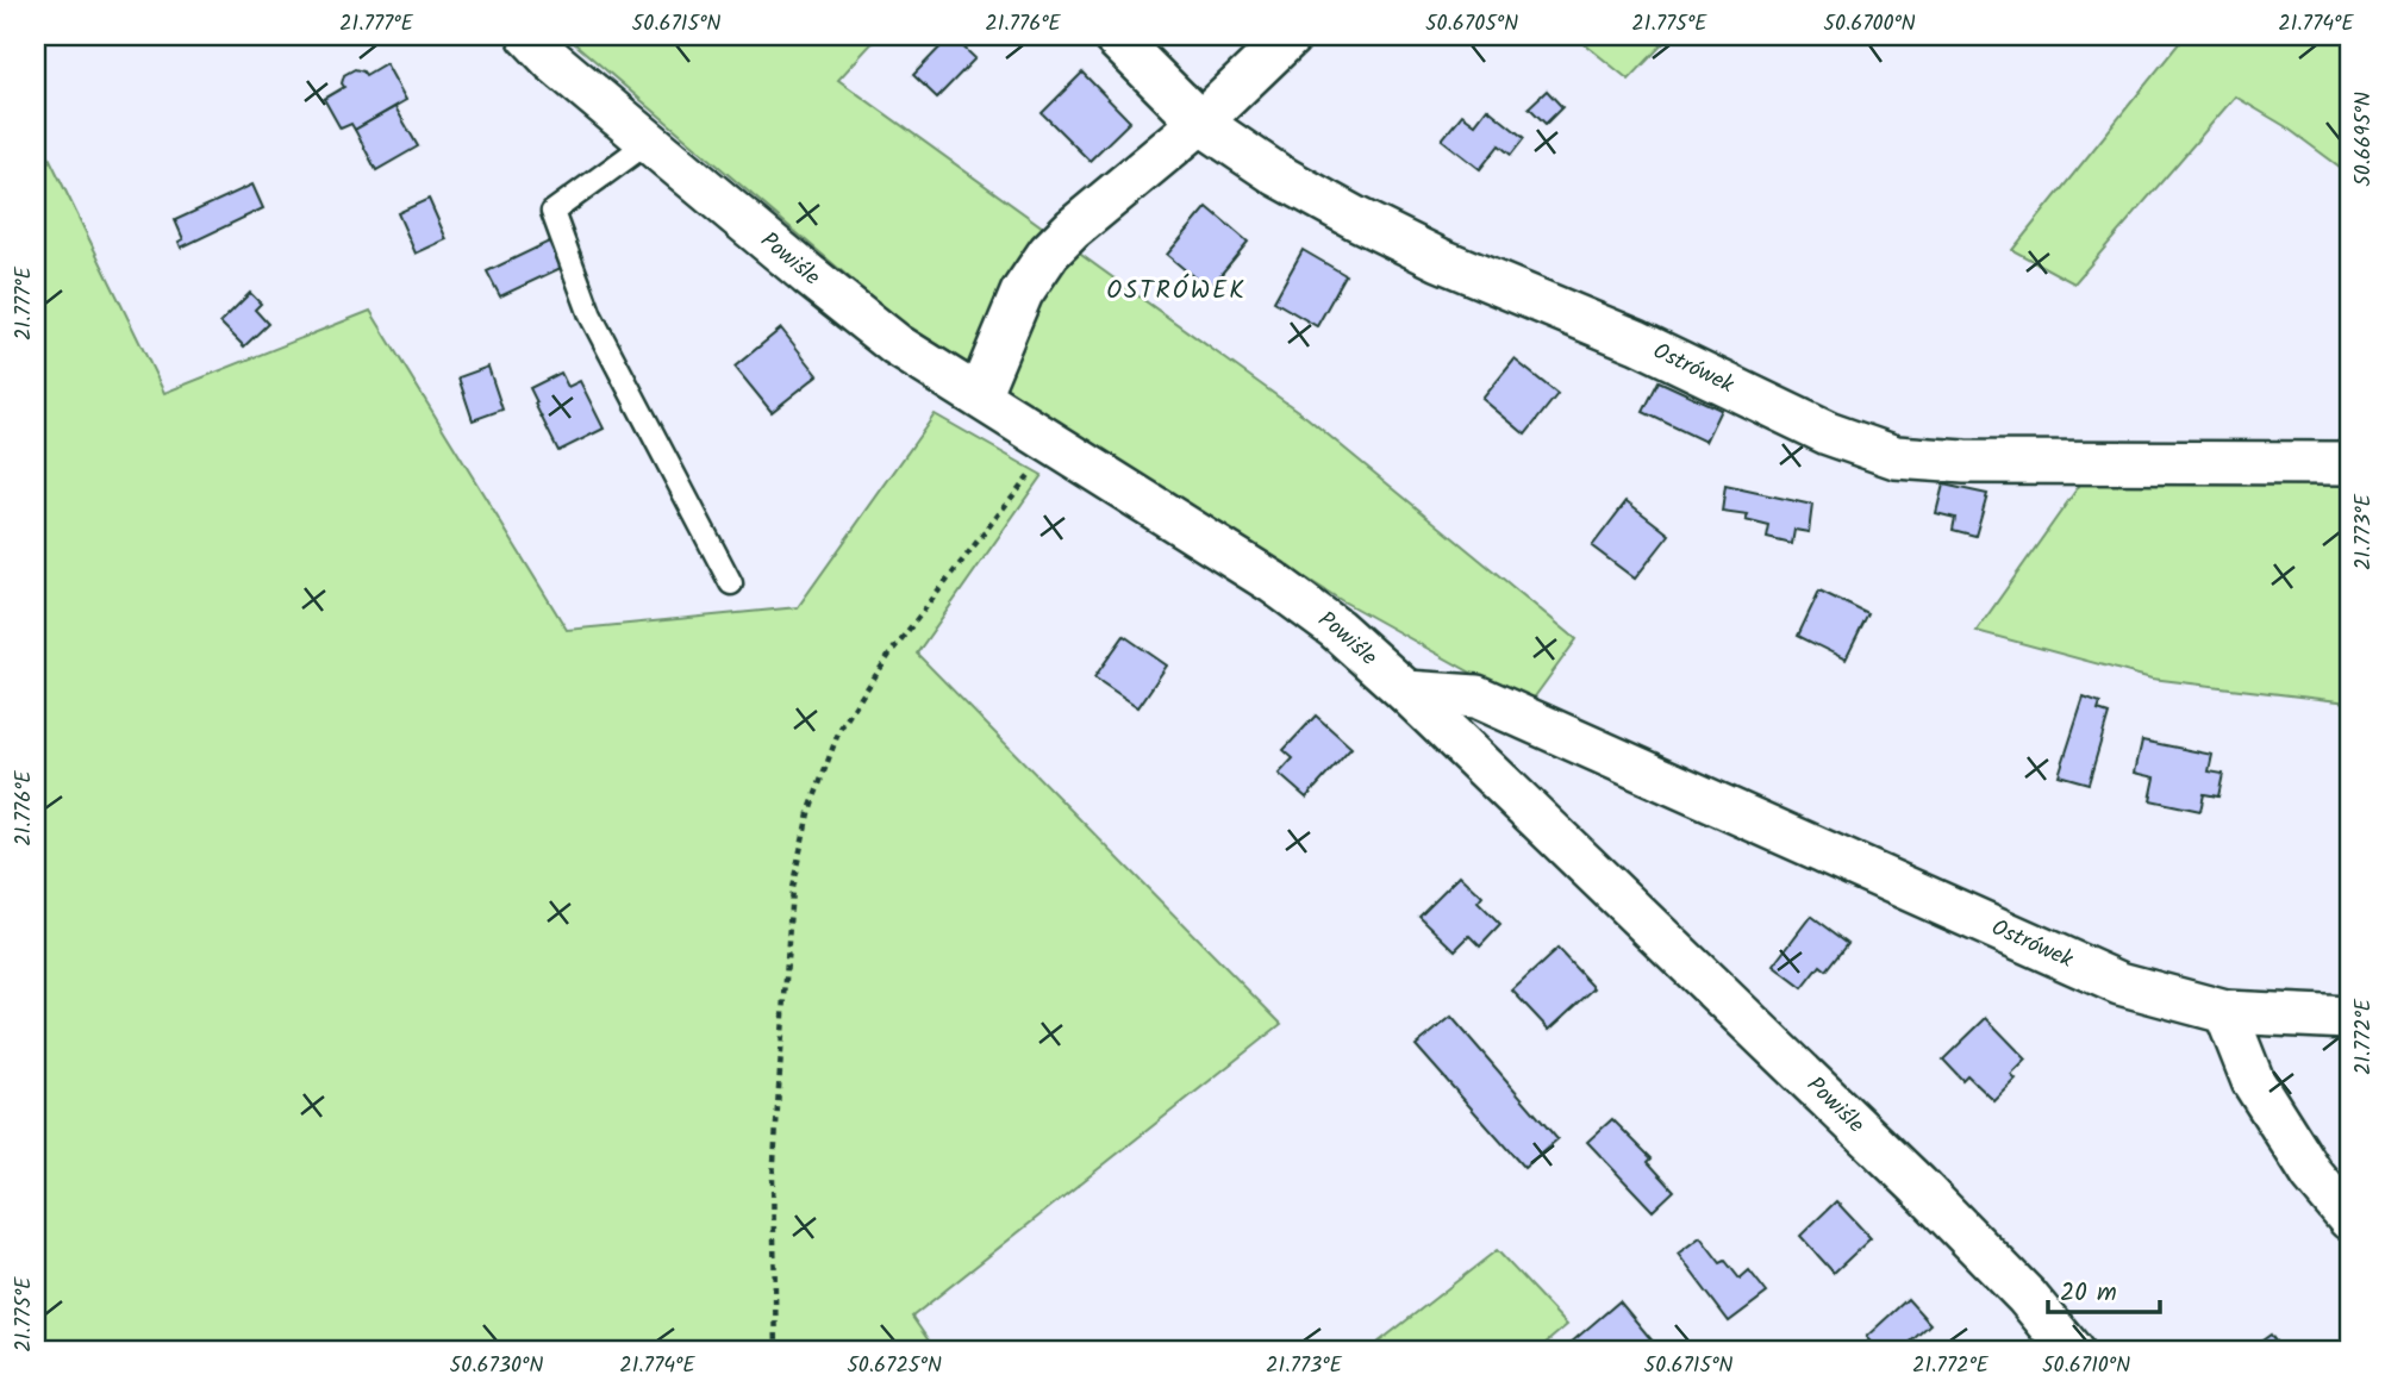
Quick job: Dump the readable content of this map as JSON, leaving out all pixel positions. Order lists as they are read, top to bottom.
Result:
{
  "streets": {
    "street": ["Powiśle", "Ostrówek"]
  },
  "crossings": [
    ["Powiśle", "Ostrówek"]
  ],
  "districts": ["OSTRÓWEK"],
  "scale_bar": "20 m",
  "coordinates": [
    "21.777°E",
    "50.6715°N",
    "21.776°E",
    "50.6705°N",
    "21.775°E",
    "50.6700°N",
    "21.774°E",
    "50.6695°N",
    "21.773°E",
    "21.772°E",
    "50.6730°N",
    "50.6725°N",
    "50.6710°N"
  ]
}
